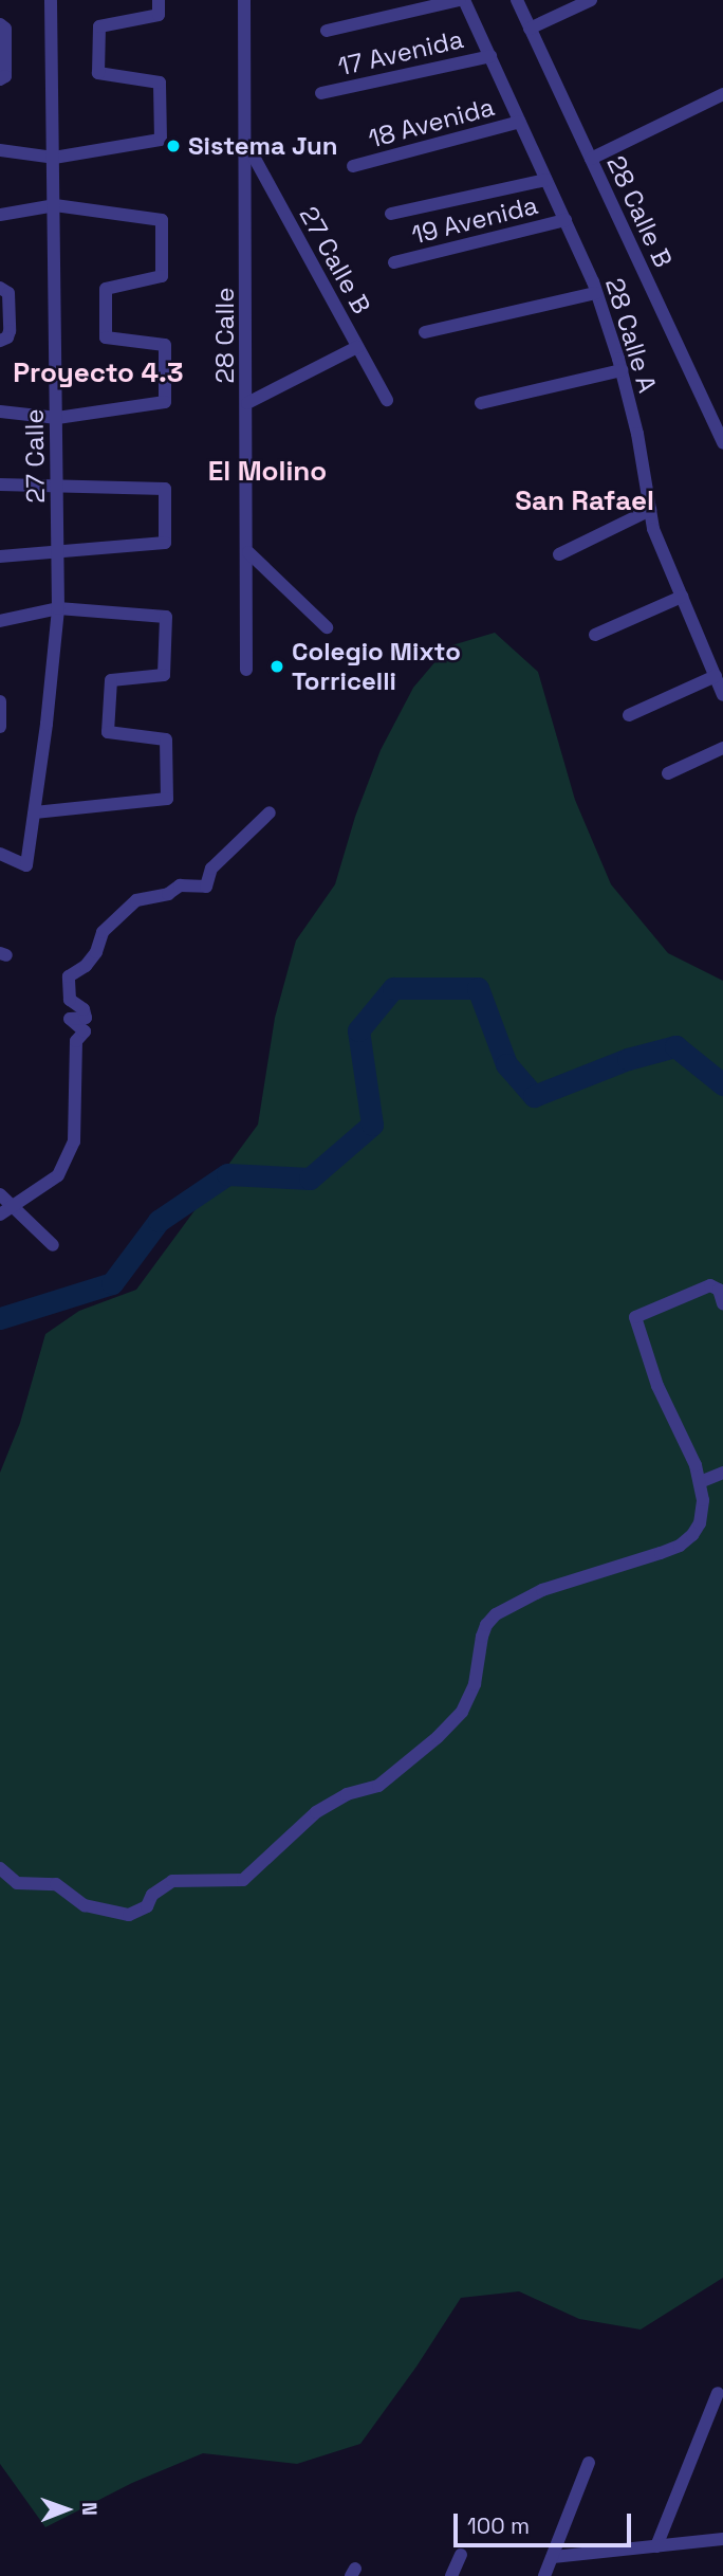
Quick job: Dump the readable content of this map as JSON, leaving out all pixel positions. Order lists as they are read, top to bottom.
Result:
{
  "streets": {
    "street": [
      "17 Avenida",
      "18 Avenida",
      "28 Calle B",
      "19 Avenida",
      "27 Calle B",
      "28 Calle",
      "28 Calle A",
      "27 Calle"
    ]
  },
  "crossings": [
    ["17 Avenida", "28 Calle A"],
    ["18 Avenida", "28 Calle A"],
    ["19 Avenida", "28 Calle A"],
    ["27 Calle B", "28 Calle"]
  ],
  "districts": ["Proyecto 4.3", "El Molino", "San Rafael"],
  "places": ["Sistema Jun", "Colegio Mixto Torricelli"],
  "scale_bar": "100 m",
  "north": "right"
}
